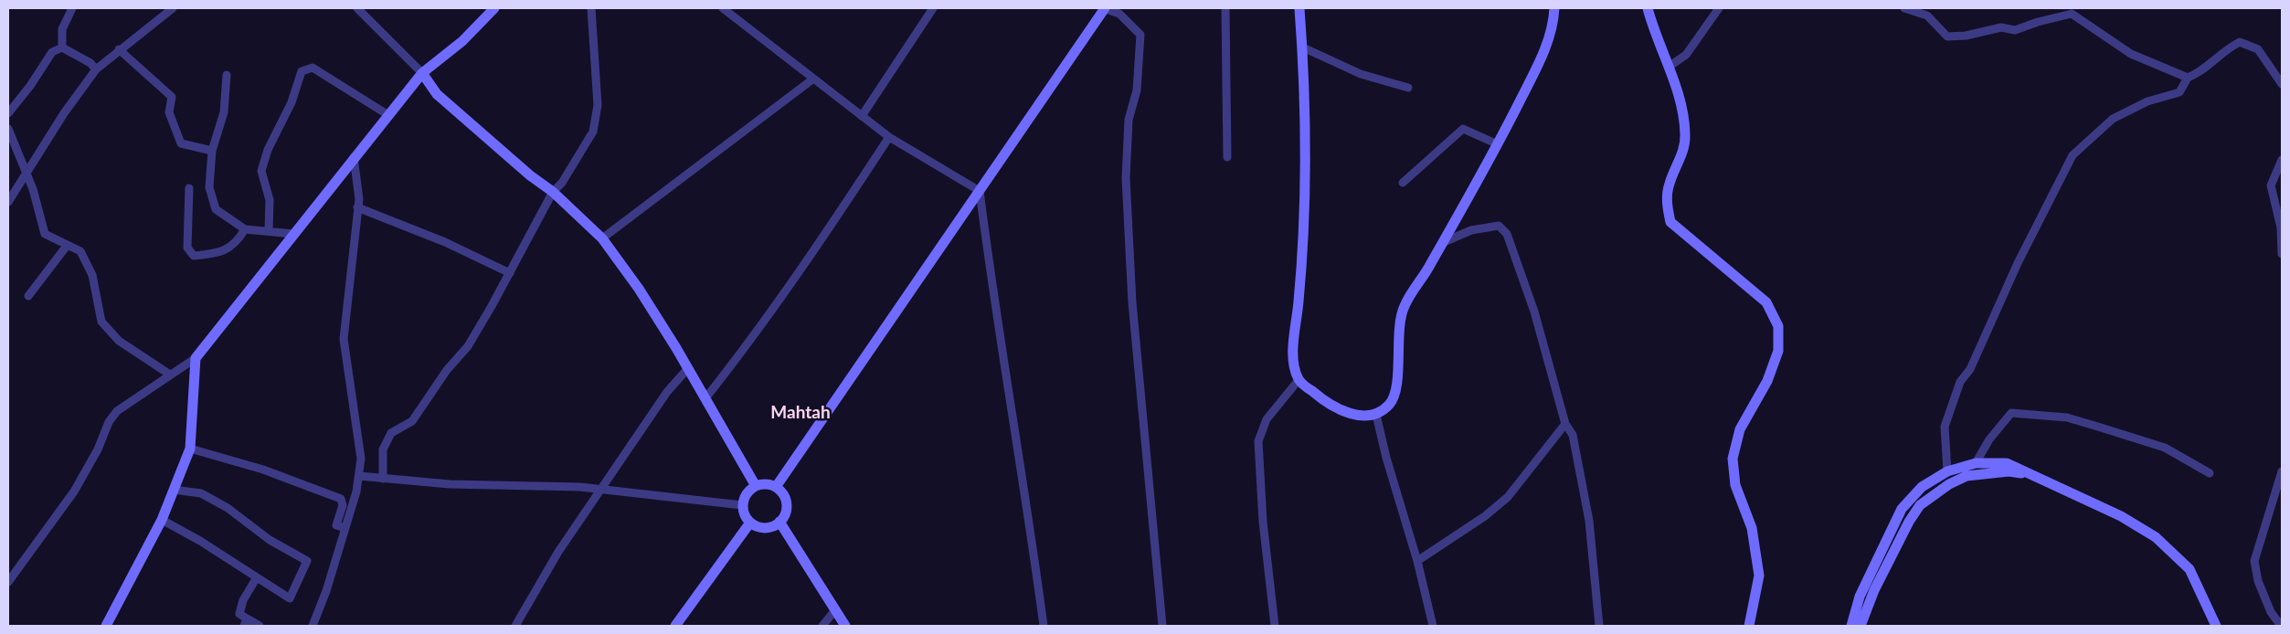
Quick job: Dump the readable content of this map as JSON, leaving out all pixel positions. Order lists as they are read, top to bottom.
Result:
{
  "districts": ["Mahtah"]
}
